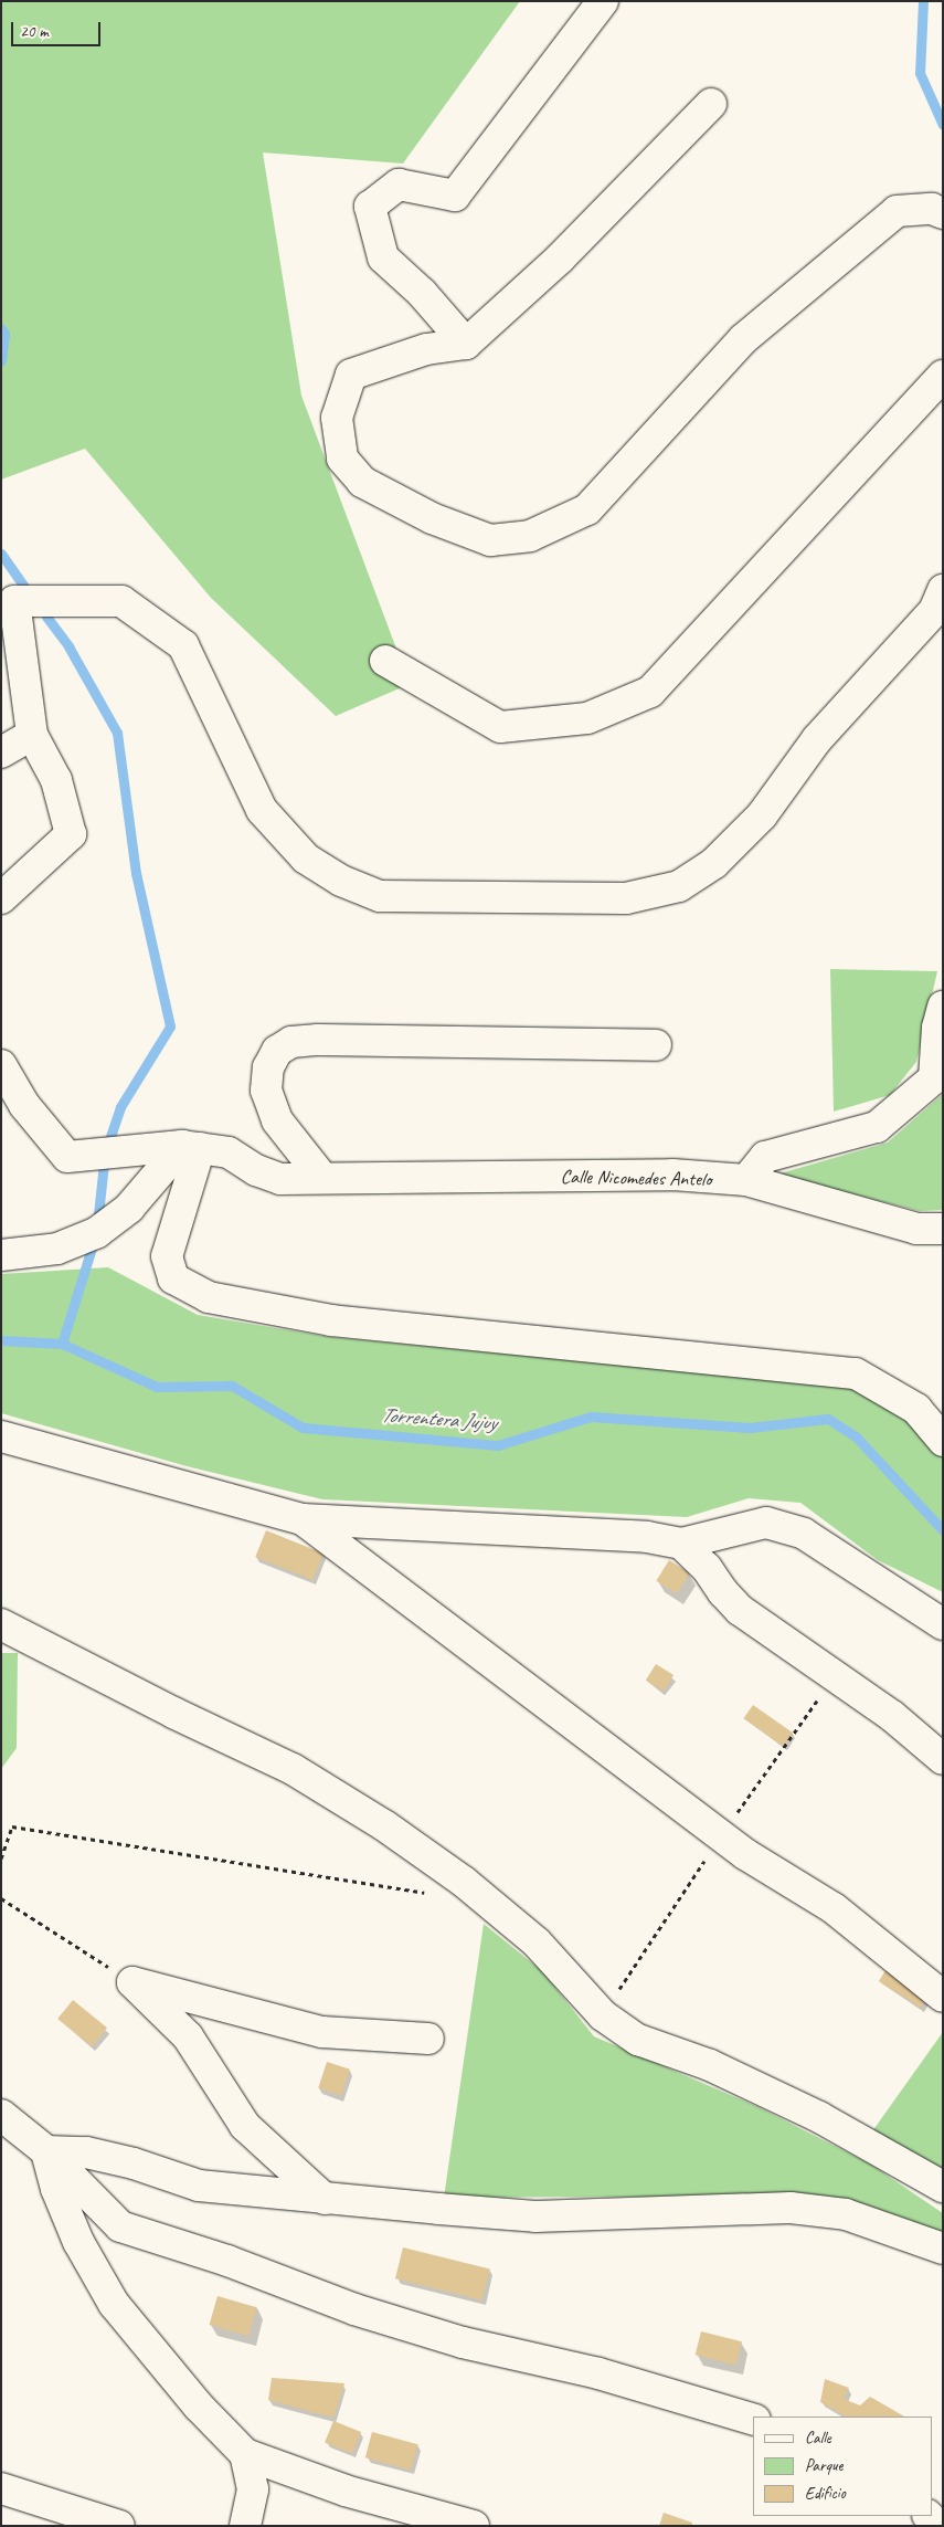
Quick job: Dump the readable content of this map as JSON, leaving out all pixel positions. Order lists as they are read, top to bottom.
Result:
{
  "streets": {
    "street": ["Calle Nicomedes Antelo"]
  },
  "water": ["Torrentera Jujuy"],
  "legend": ["Calle", "Parque", "Edificio"],
  "scale_bar": "20 m"
}
